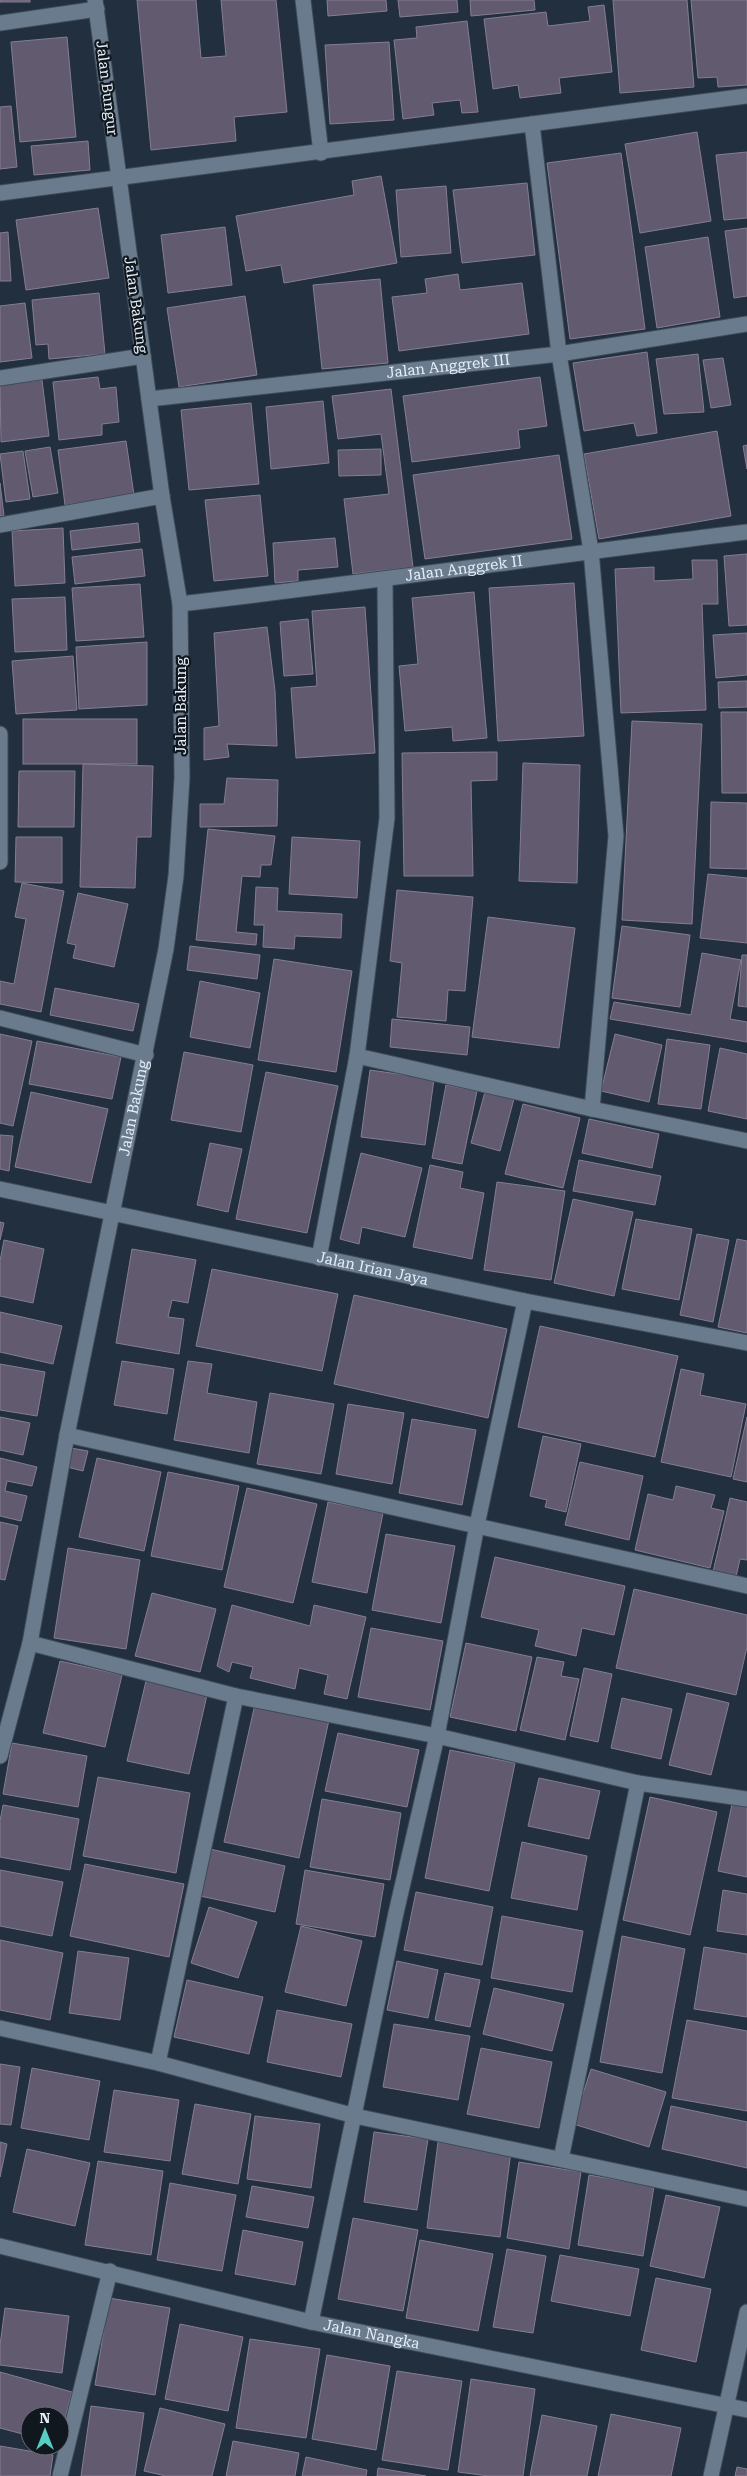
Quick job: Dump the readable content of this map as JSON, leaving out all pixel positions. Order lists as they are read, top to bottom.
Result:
{
  "streets": {
    "street": [
      "Jalan Bungur",
      "Jalan Bakung",
      "Jalan Anggrek III",
      "Jalan Anggrek II",
      "Jalan Irian Jaya",
      "Jalan Nangka"
    ]
  },
  "crossings": [
    ["Jalan Bungur", "Jalan Bakung"],
    ["Jalan Bakung", "Jalan Anggrek III"],
    ["Jalan Bakung", "Jalan Anggrek II"],
    ["Jalan Bakung", "Jalan Irian Jaya"]
  ],
  "north": "top"
}
